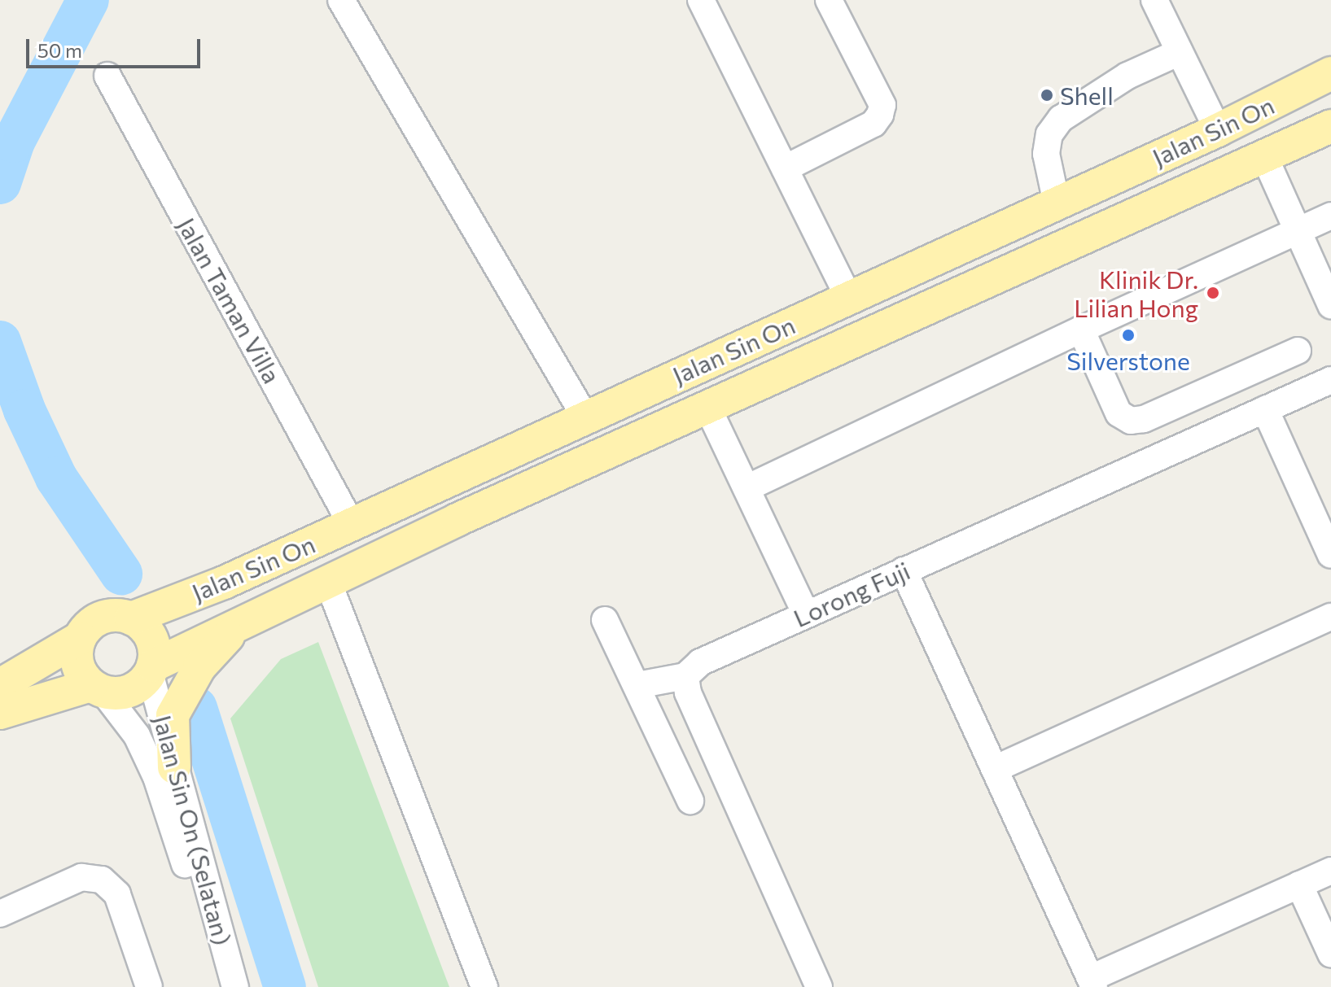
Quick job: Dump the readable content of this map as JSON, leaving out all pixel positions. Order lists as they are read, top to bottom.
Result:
{
  "streets": {
    "main road": ["Jalan Sin On"],
    "street": ["Jalan Taman Villa", "Lorong Fuji", "Jalan Sin On (Selatan)"]
  },
  "crossings": [
    ["Jalan Sin On", "Jalan Taman Villa"],
    ["Jalan Sin On", "Jalan Sin On (Selatan)"]
  ],
  "places": ["Shell", "Klinik Dr. Lilian Hong", "Silverstone"],
  "scale_bar": "50 m"
}
